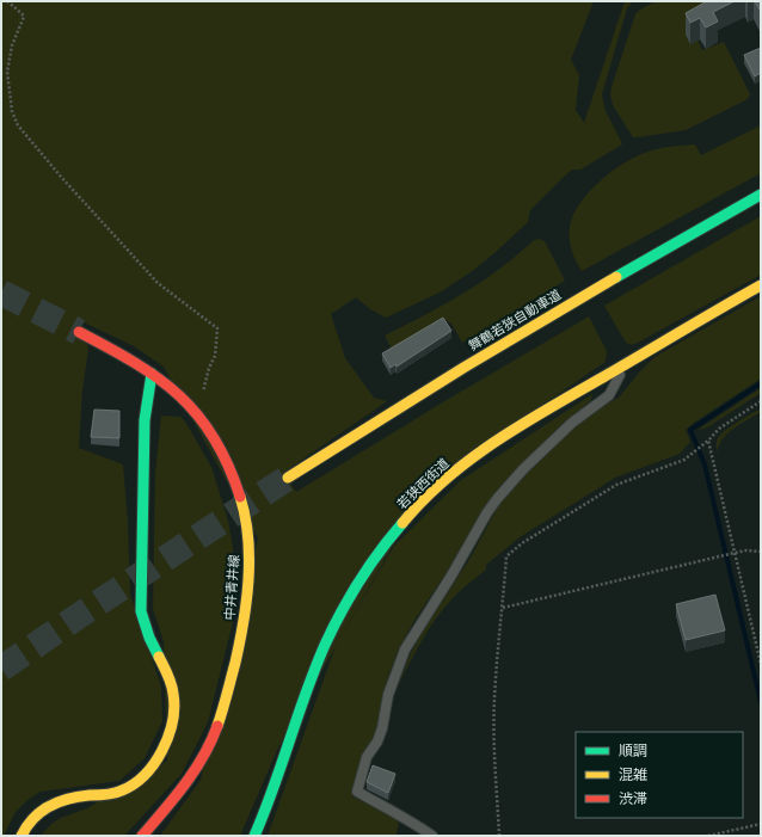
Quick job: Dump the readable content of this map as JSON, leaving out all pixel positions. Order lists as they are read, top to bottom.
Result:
{
  "streets": {
    "main road": ["舞鶴若狭自動車道", "若狭西街道", "中井青井線"]
  },
  "legend": ["順調", "混雑", "渋滞"]
}
